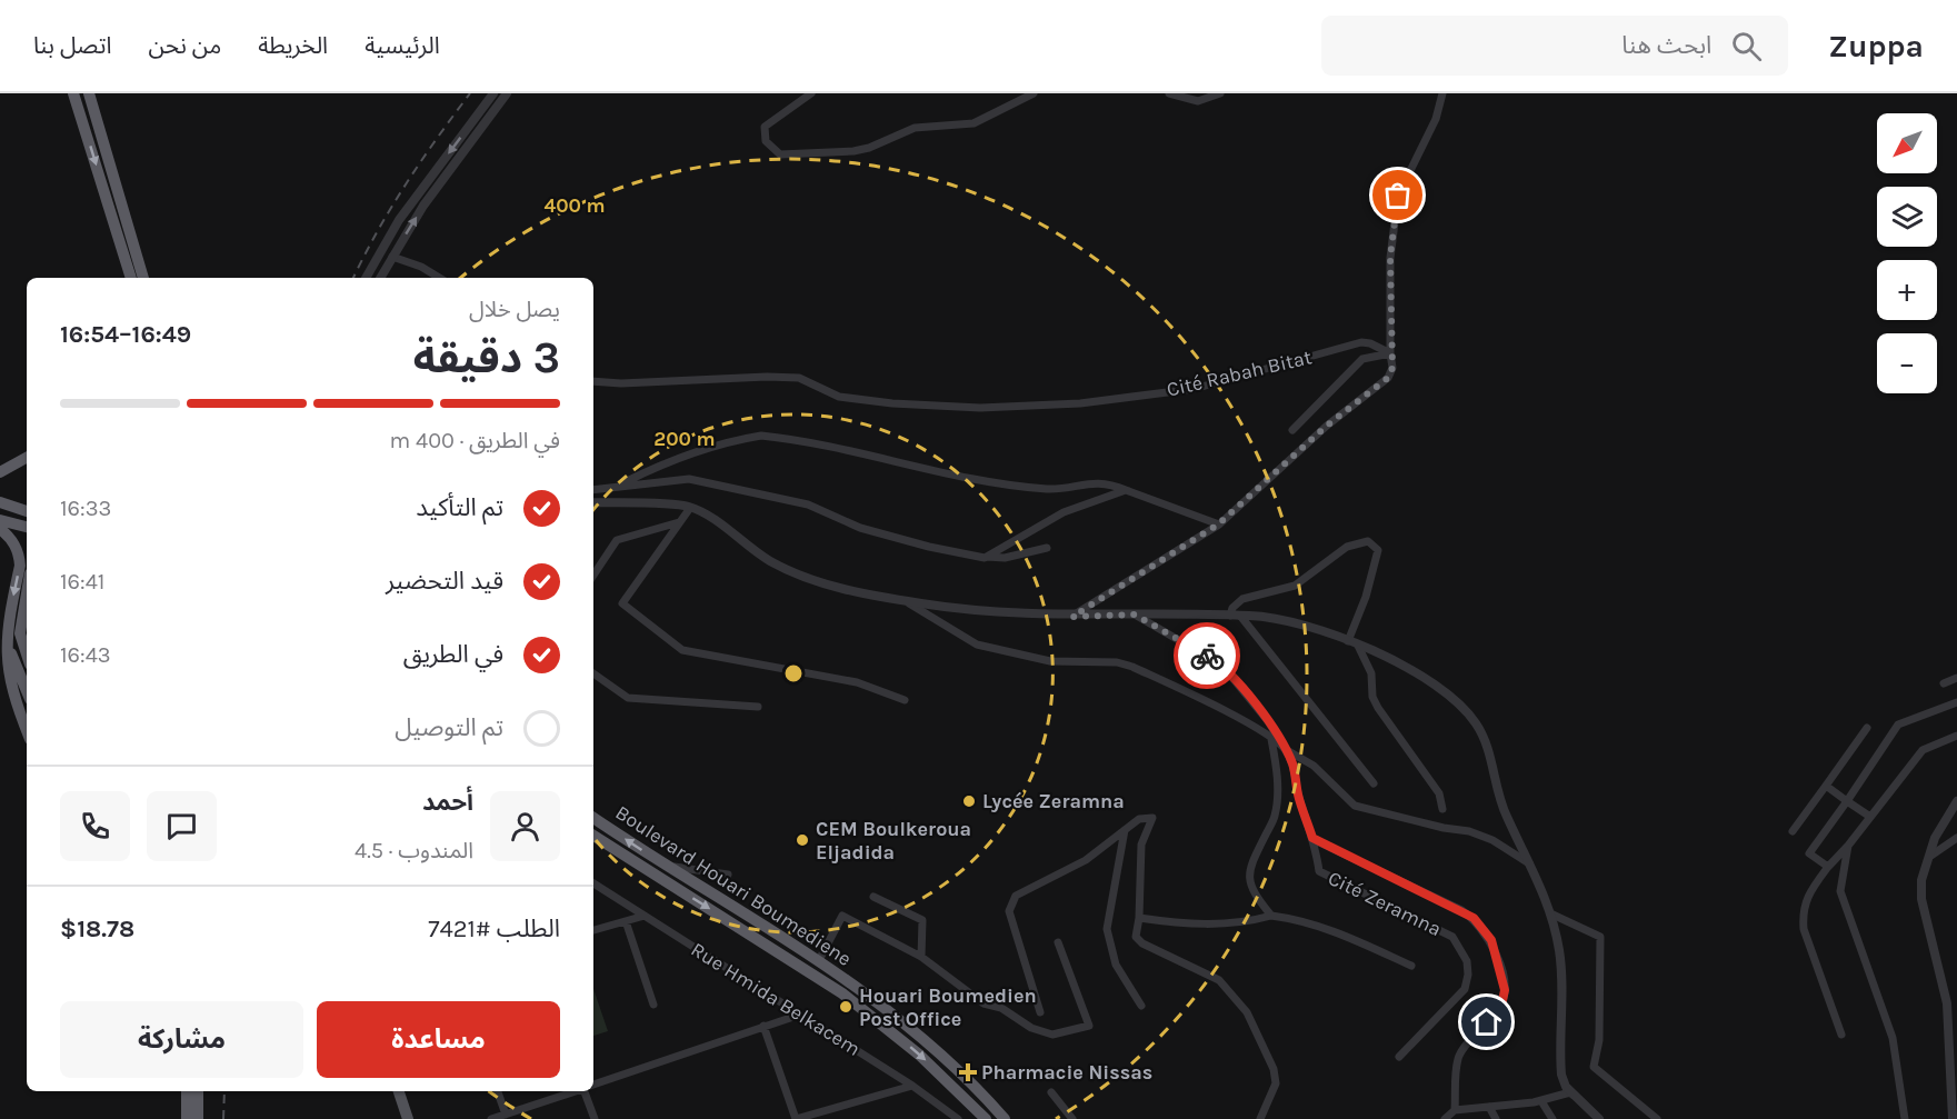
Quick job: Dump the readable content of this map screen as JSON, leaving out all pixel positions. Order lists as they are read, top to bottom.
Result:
{
  "streets": {
    "highway": ["Boulevard Houari Boumediene"],
    "street": ["Cité Rabah Bitat", "Cité Zeramna", "Rue Hmida Belkacem"]
  },
  "places": {
    "other": ["Lycée Zeramna", "CEM Boulkeroua Eljadida", "Houari Boumedien Post Office"],
    "health": ["Pharmacie Nissas"]
  },
  "north": "bottom left",
  "page": {
    "header": "Zuppa",
    "search": "ابحث هنا",
    "nav": [
      "الرئيسية",
      "الخريطة",
      "من نحن",
      "اتصل بنا"
    ],
    "map_buttons": ["+", "−"],
    "heading": ["3 دقيقة", "يصل خلال", "16:49–16:54"],
    "panel": [
      "أحمد",
      "المندوب · 4.5",
      "الطلب #7421",
      "$18.78"
    ],
    "bar": "في الطريق · 400 m",
    "list": [
      ["تم التأكيد", "16:33"],
      ["قيد التحضير", "16:41"],
      ["في الطريق", "16:43"],
      "تم التوصيل"
    ],
    "buttons": ["مساعدة", "مشاركة"]
  },
  "rings": ["400 m", "200 m"]
}
